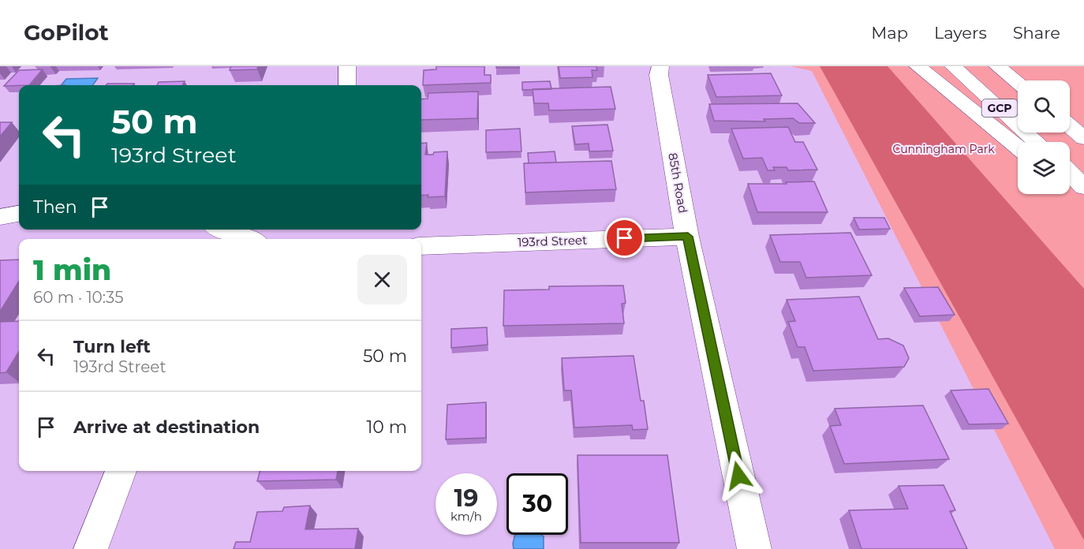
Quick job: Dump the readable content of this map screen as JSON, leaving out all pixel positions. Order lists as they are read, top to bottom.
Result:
{
  "streets": {
    "main road": ["GCP", "85th Road", "193rd Street"]
  },
  "crossings": [
    ["85th Road", "193rd Street"]
  ],
  "parks": ["Cunningham Park"],
  "page": {
    "header": "GoPilot",
    "nav": ["Map", "Layers", "Share"],
    "turn": ["50 m", "193rd Street"],
    "then": "Then",
    "heading": ["1 min", "60 m · 10:35"],
    "list": [
      {
        "name": "Turn left",
        "note": "193rd Street",
        "value": "50 m"
      },
      {
        "name": "Arrive at destination",
        "value": "10 m"
      }
    ],
    "speed": "19 km/h",
    "limit": "30"
  }
}
